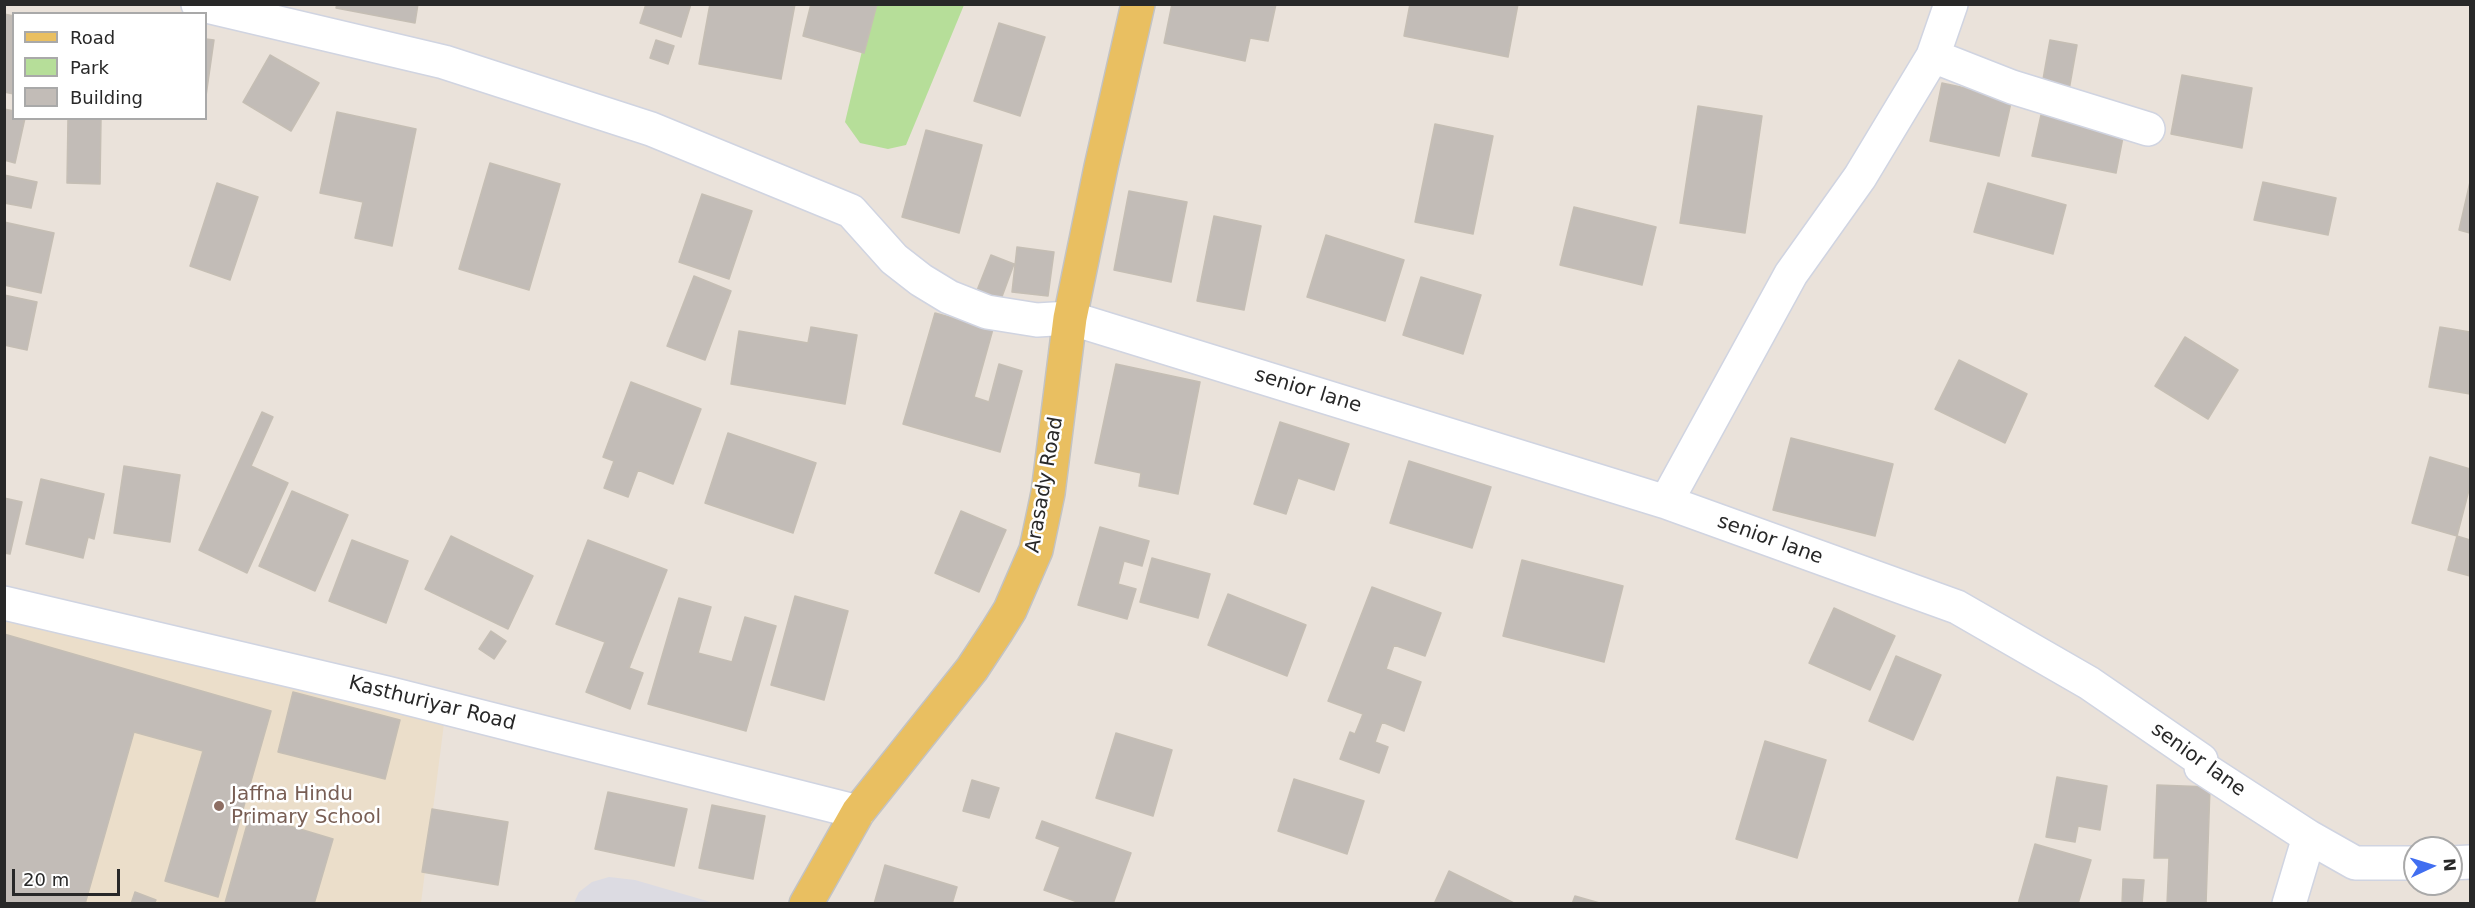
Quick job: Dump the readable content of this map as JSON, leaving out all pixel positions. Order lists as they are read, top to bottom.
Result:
{
  "streets": {
    "main road": ["Arasady Road"],
    "street": ["senior lane", "Kasthuriyar Road"]
  },
  "crossings": [
    ["senior lane", "Arasady Road"],
    ["Arasady Road", "Kasthuriyar Road"]
  ],
  "places": ["Jaffna Hindu Primary School"],
  "legend": ["Road", "Park", "Building"],
  "scale_bar": "20 m",
  "north": "right"
}
